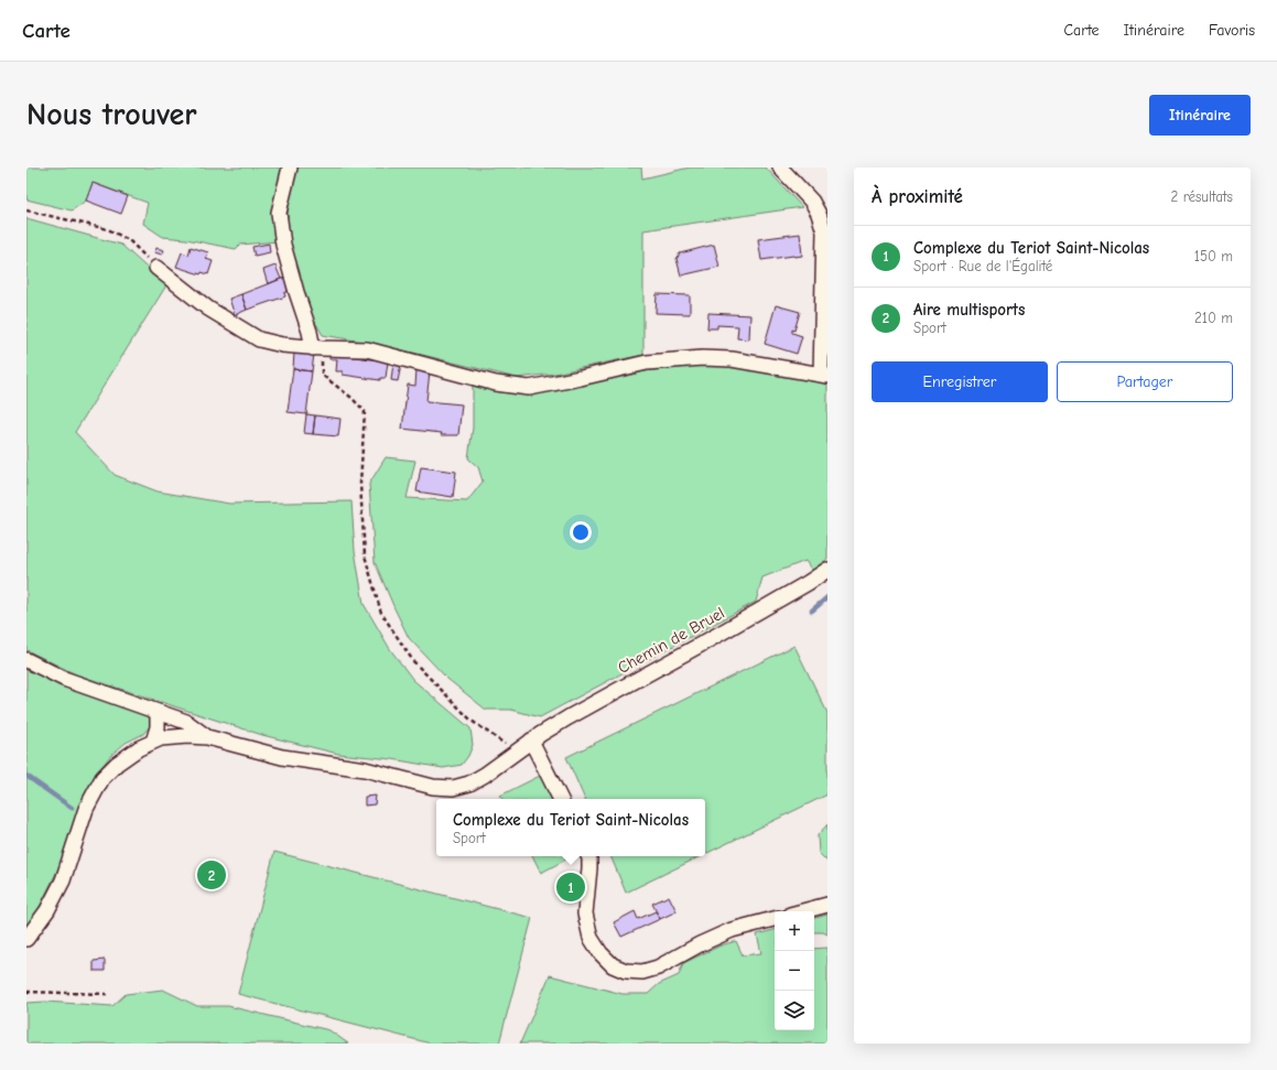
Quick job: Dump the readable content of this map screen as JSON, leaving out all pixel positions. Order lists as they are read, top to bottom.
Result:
{
  "streets": {
    "street": ["Chemin de Bruel"]
  },
  "page": {
    "header": "Carte",
    "nav": ["Carte", "Itinéraire", "Favoris"],
    "buttons": [
      "Itinéraire",
      ["Enregistrer", "Partager"]
    ],
    "title": "Nous trouver",
    "heading": ["À proximité", "2 résultats"],
    "list": [
      {
        "mark": "1",
        "name": "Complexe du Teriot Saint-Nicolas",
        "note": "Sport · Rue de l'Égalité",
        "value": "150 m"
      },
      {
        "mark": "2",
        "name": "Aire multisports",
        "note": "Sport",
        "value": "210 m"
      }
    ],
    "popup": ["Complexe du Teriot Saint-Nicolas", "Sport"],
    "pins": ["2", "1"],
    "map_buttons": ["+", "−"]
  }
}
